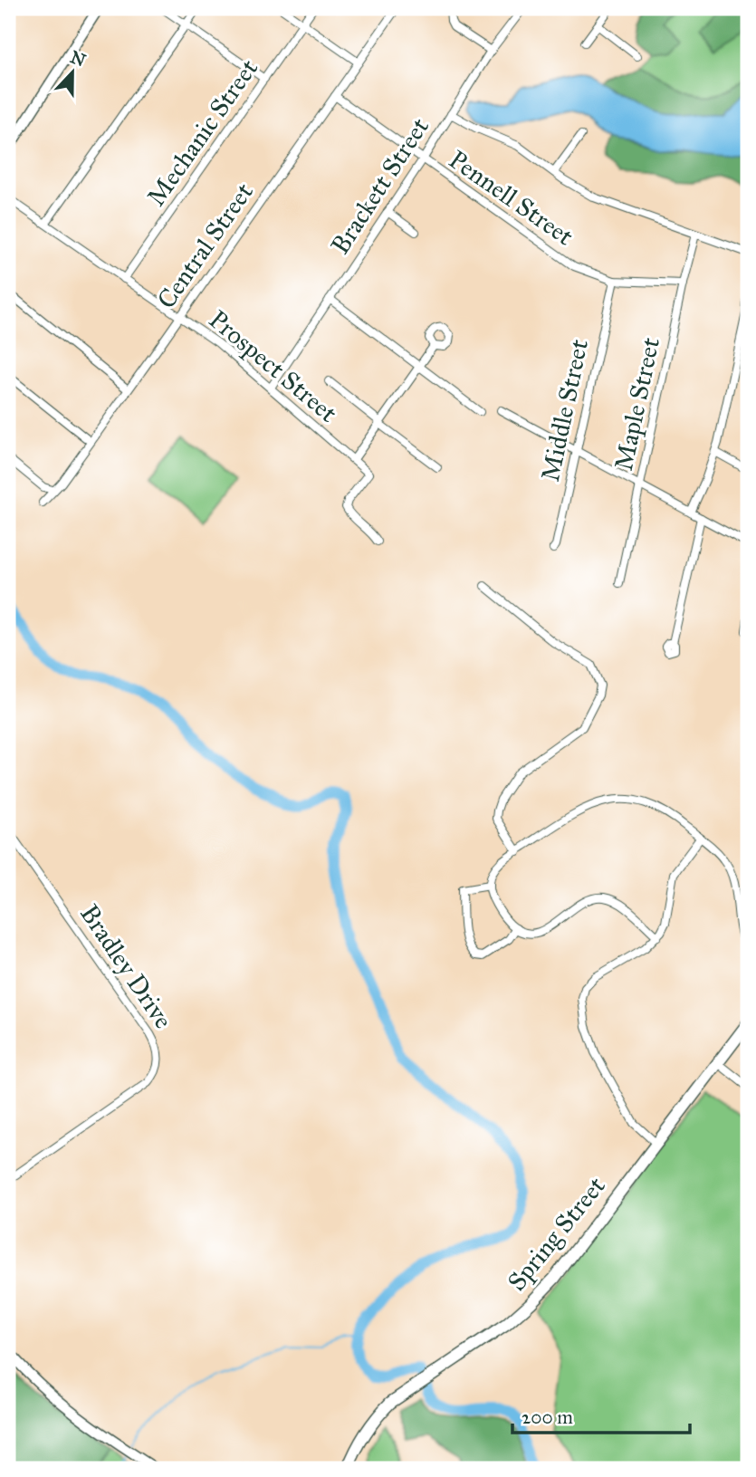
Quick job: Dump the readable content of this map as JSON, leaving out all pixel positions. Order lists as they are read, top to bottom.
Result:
{
  "streets": {
    "main road": ["Spring Street"],
    "street": [
      "Mechanic Street",
      "Brackett Street",
      "Pennell Street",
      "Central Street",
      "Prospect Street",
      "Maple Street",
      "Middle Street",
      "Bradley Drive"
    ]
  },
  "crossings": [
    ["Mechanic Street", "Prospect Street"],
    ["Brackett Street", "Pennell Street"],
    ["Brackett Street", "Prospect Street"],
    ["Pennell Street", "Central Street"],
    ["Pennell Street", "Maple Street"],
    ["Pennell Street", "Middle Street"],
    ["Central Street", "Prospect Street"]
  ],
  "scale_bar": "200 m",
  "north": "top"
}
